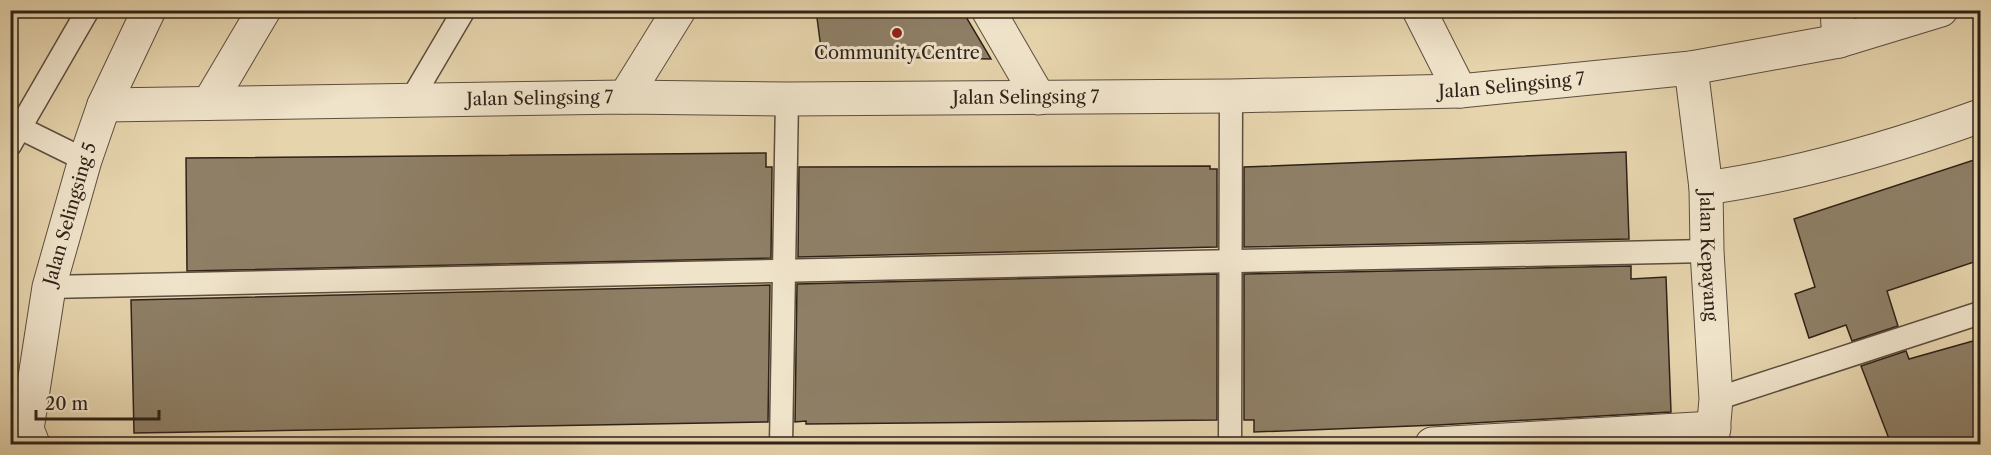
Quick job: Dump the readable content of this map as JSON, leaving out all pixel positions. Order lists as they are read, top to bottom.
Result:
{
  "streets": {
    "street": ["Jalan Selingsing 7", "Jalan Selingsing 5", "Jalan Kepayang"]
  },
  "crossings": [
    ["Jalan Selingsing 7", "Jalan Selingsing 5"],
    ["Jalan Selingsing 7", "Jalan Kepayang"]
  ],
  "places": ["Community Centre"],
  "scale_bar": "20 m"
}
